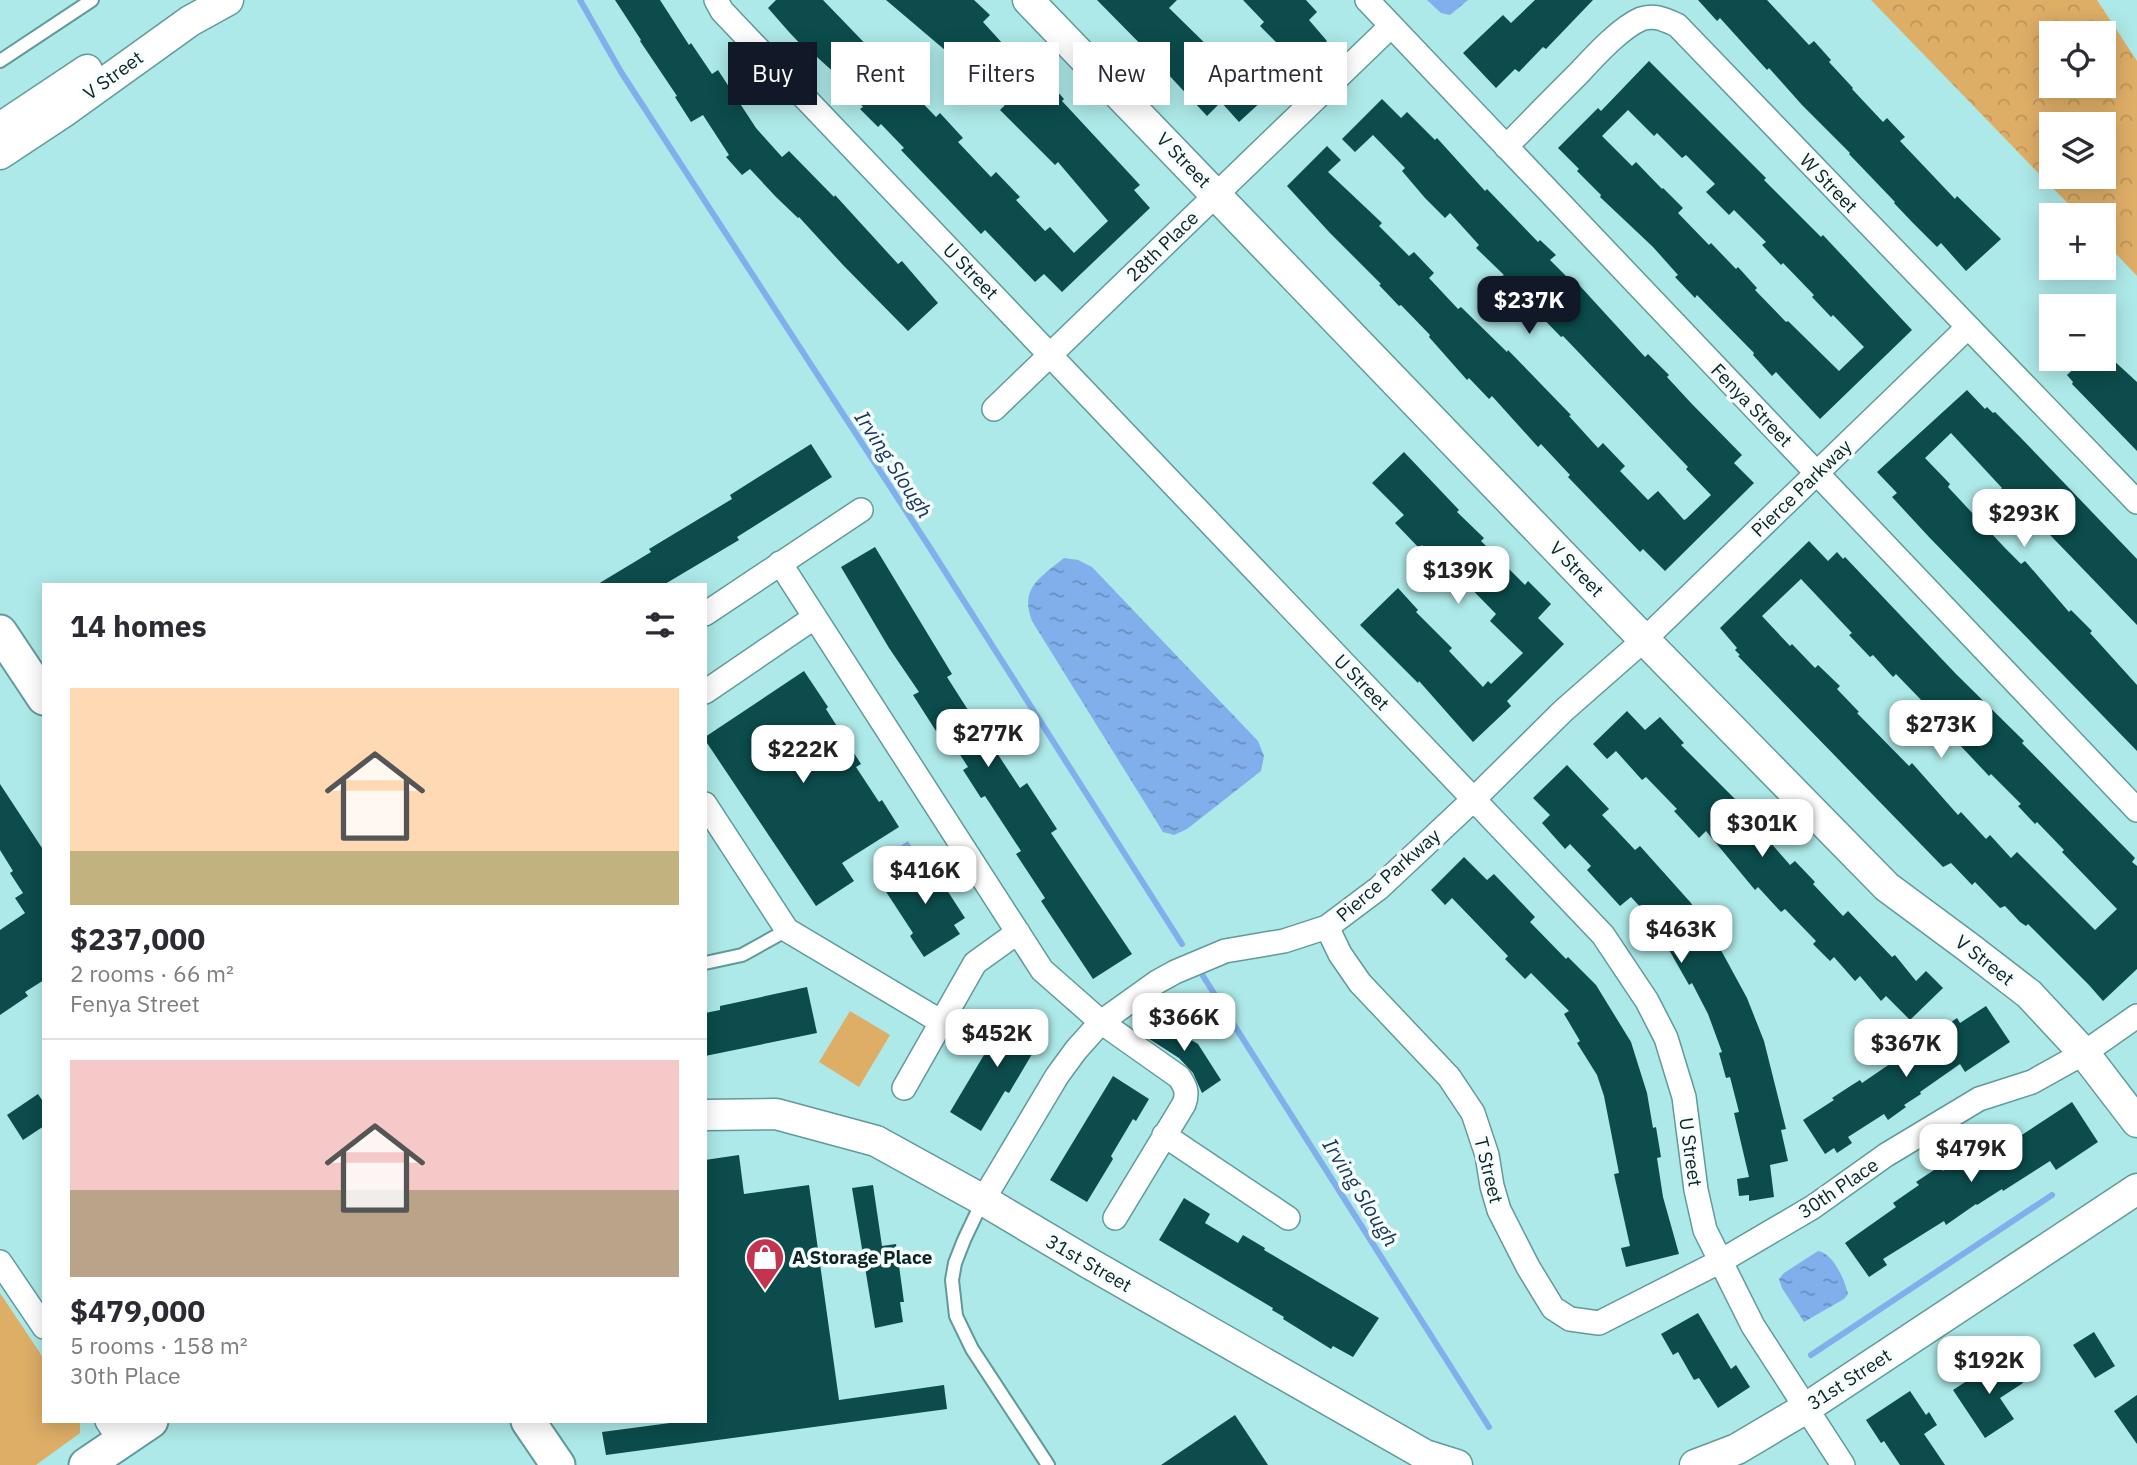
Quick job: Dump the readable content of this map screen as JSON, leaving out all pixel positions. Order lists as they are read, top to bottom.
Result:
{
  "streets": {
    "street": [
      "V Street",
      "W Street",
      "28th Place",
      "U Street",
      "Fenya Street",
      "Pierce Parkway",
      "T Street",
      "30th Place",
      "31st Street"
    ]
  },
  "crossings": [
    ["V Street", "28th Place"],
    ["V Street", "Pierce Parkway"],
    ["V Street", "30th Place"],
    ["W Street", "Fenya Street"],
    ["W Street", "Pierce Parkway"],
    ["28th Place", "U Street"],
    ["28th Place", "Fenya Street"],
    ["U Street", "Pierce Parkway"],
    ["U Street", "T Street"],
    ["U Street", "30th Place"],
    ["U Street", "31st Street"],
    ["Fenya Street", "Pierce Parkway"],
    ["Pierce Parkway", "T Street"],
    ["Pierce Parkway", "31st Street"],
    ["T Street", "30th Place"]
  ],
  "water": ["Irving Slough"],
  "places": {
    "shop": ["A Storage Place"]
  },
  "page": {
    "map_buttons": ["+", "−"],
    "chip": [
      "Buy",
      "Rent",
      "Filters",
      "New",
      "Apartment"
    ],
    "price": [
      "$237K",
      "$293K",
      "$139K",
      "$273K",
      "$277K",
      "$222K",
      "$301K",
      "$416K",
      "$463K",
      "$366K",
      "$452K",
      "$367K",
      "$479K",
      "$192K"
    ],
    "heading": "14 homes",
    "list": [
      {
        "name": "$237,000",
        "note": "2 rooms · 66 m² · Fenya Street"
      },
      {
        "name": "$479,000",
        "note": "5 rooms · 158 m² · 30th Place"
      }
    ]
  }
}
